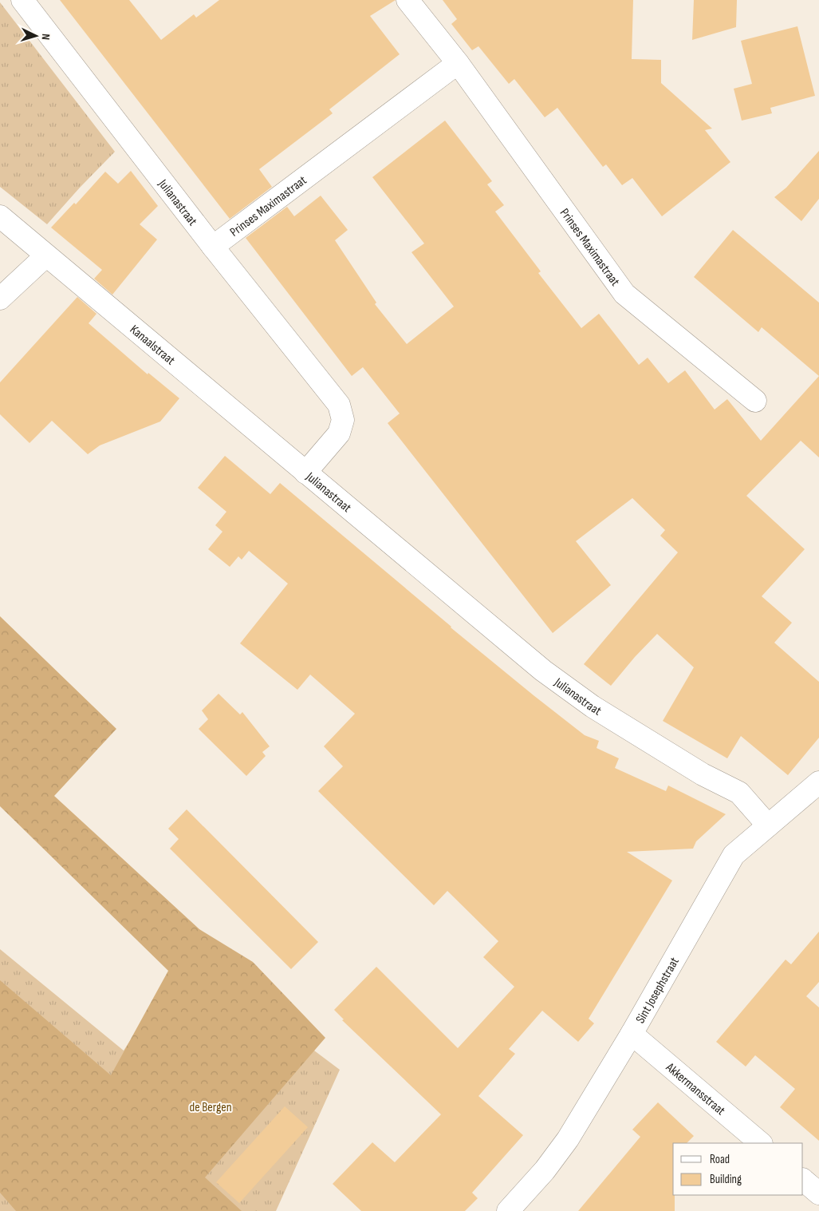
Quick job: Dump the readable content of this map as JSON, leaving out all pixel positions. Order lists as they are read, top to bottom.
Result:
{
  "streets": {
    "street": [
      "Julianastraat",
      "Prinses Maximastraat",
      "Kanaalstraat",
      "Sint Josephstraat",
      "Akkermansstraat"
    ]
  },
  "crossings": [
    ["Julianastraat", "Prinses Maximastraat"],
    ["Julianastraat", "Kanaalstraat"],
    ["Julianastraat", "Sint Josephstraat"],
    ["Sint Josephstraat", "Akkermansstraat"]
  ],
  "parks": ["de Bergen"],
  "legend": ["Road", "Building"],
  "north": "right"
}
